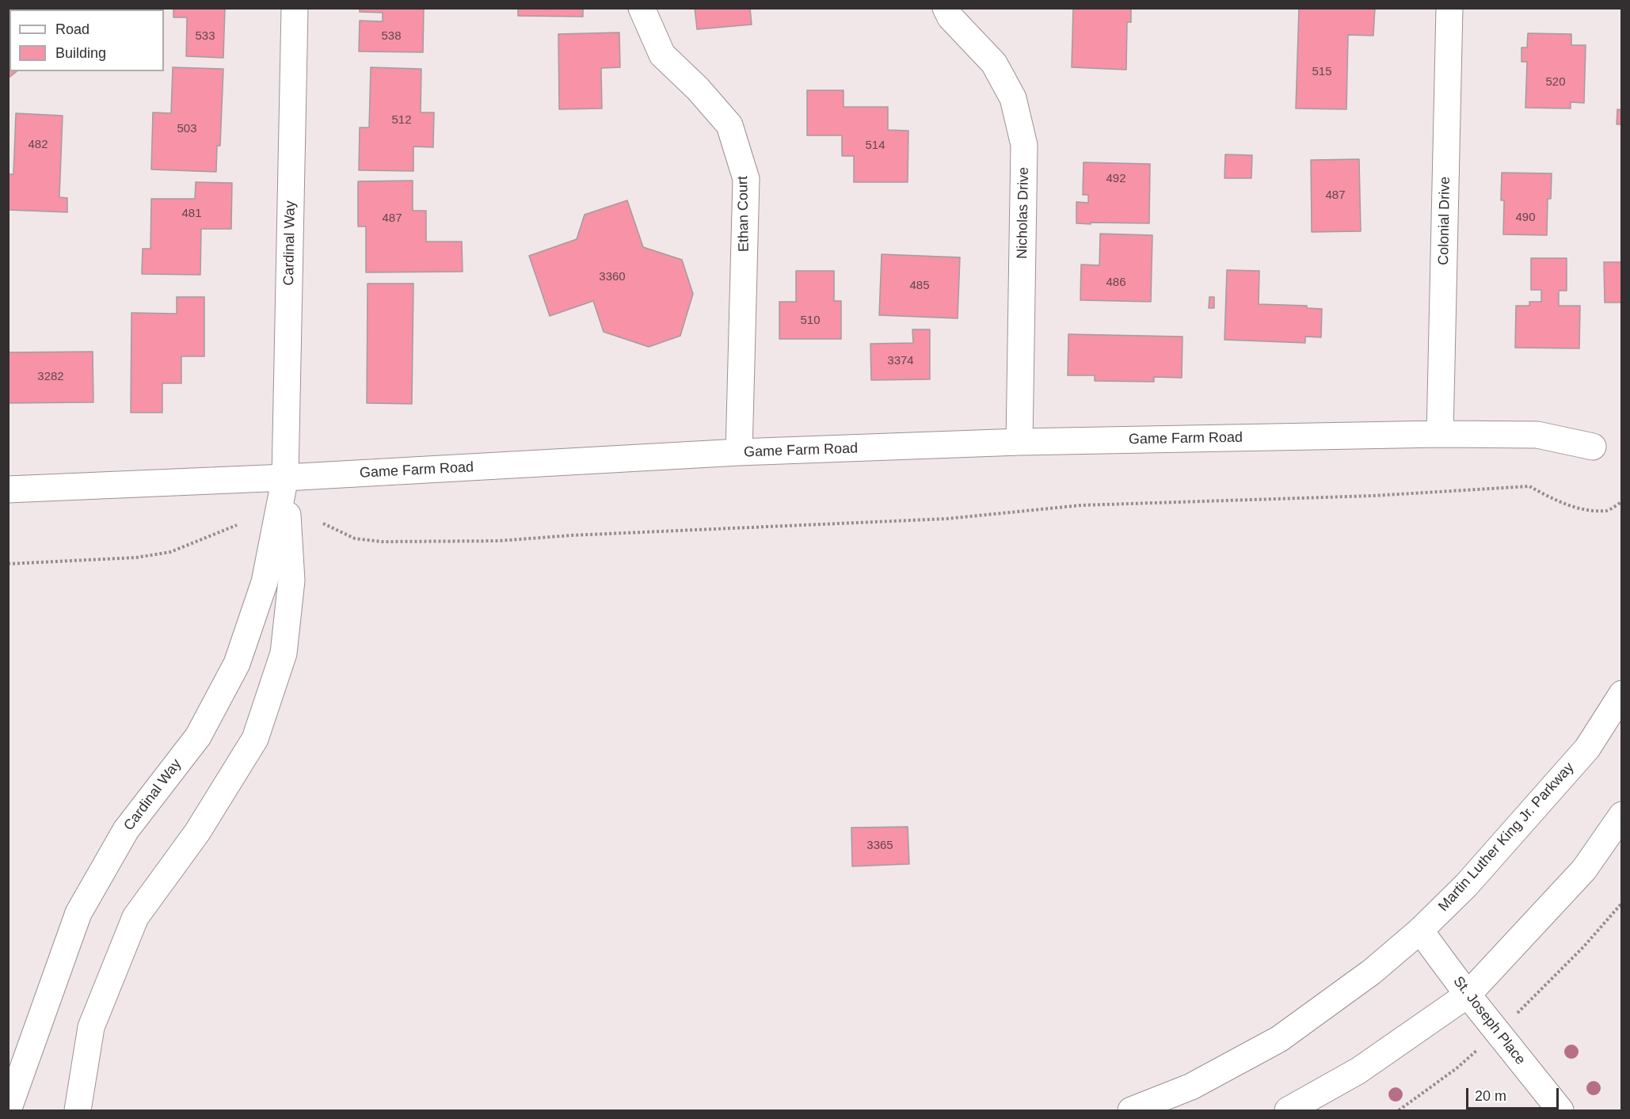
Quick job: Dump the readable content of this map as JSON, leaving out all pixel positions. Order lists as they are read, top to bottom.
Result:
{
  "streets": {
    "street": [
      "Nicholas Drive",
      "Ethan Court",
      "Colonial Drive",
      "Cardinal Way",
      "Game Farm Road",
      "Martin Luther King Jr. Parkway",
      "St. Joseph Place"
    ]
  },
  "crossings": [
    ["Nicholas Drive", "Game Farm Road"],
    ["Ethan Court", "Game Farm Road"],
    ["Colonial Drive", "Game Farm Road"],
    ["Cardinal Way", "Game Farm Road"],
    ["Martin Luther King Jr. Parkway", "St. Joseph Place"]
  ],
  "house_numbers": [
    "533",
    "538",
    "515",
    "520",
    "512",
    "503",
    "482",
    "514",
    "492",
    "487",
    "481",
    "490",
    "487",
    "3360",
    "486",
    "485",
    "510",
    "3374",
    "3282",
    "3365"
  ],
  "legend": ["Road", "Building"],
  "scale_bar": "20 m"
}
